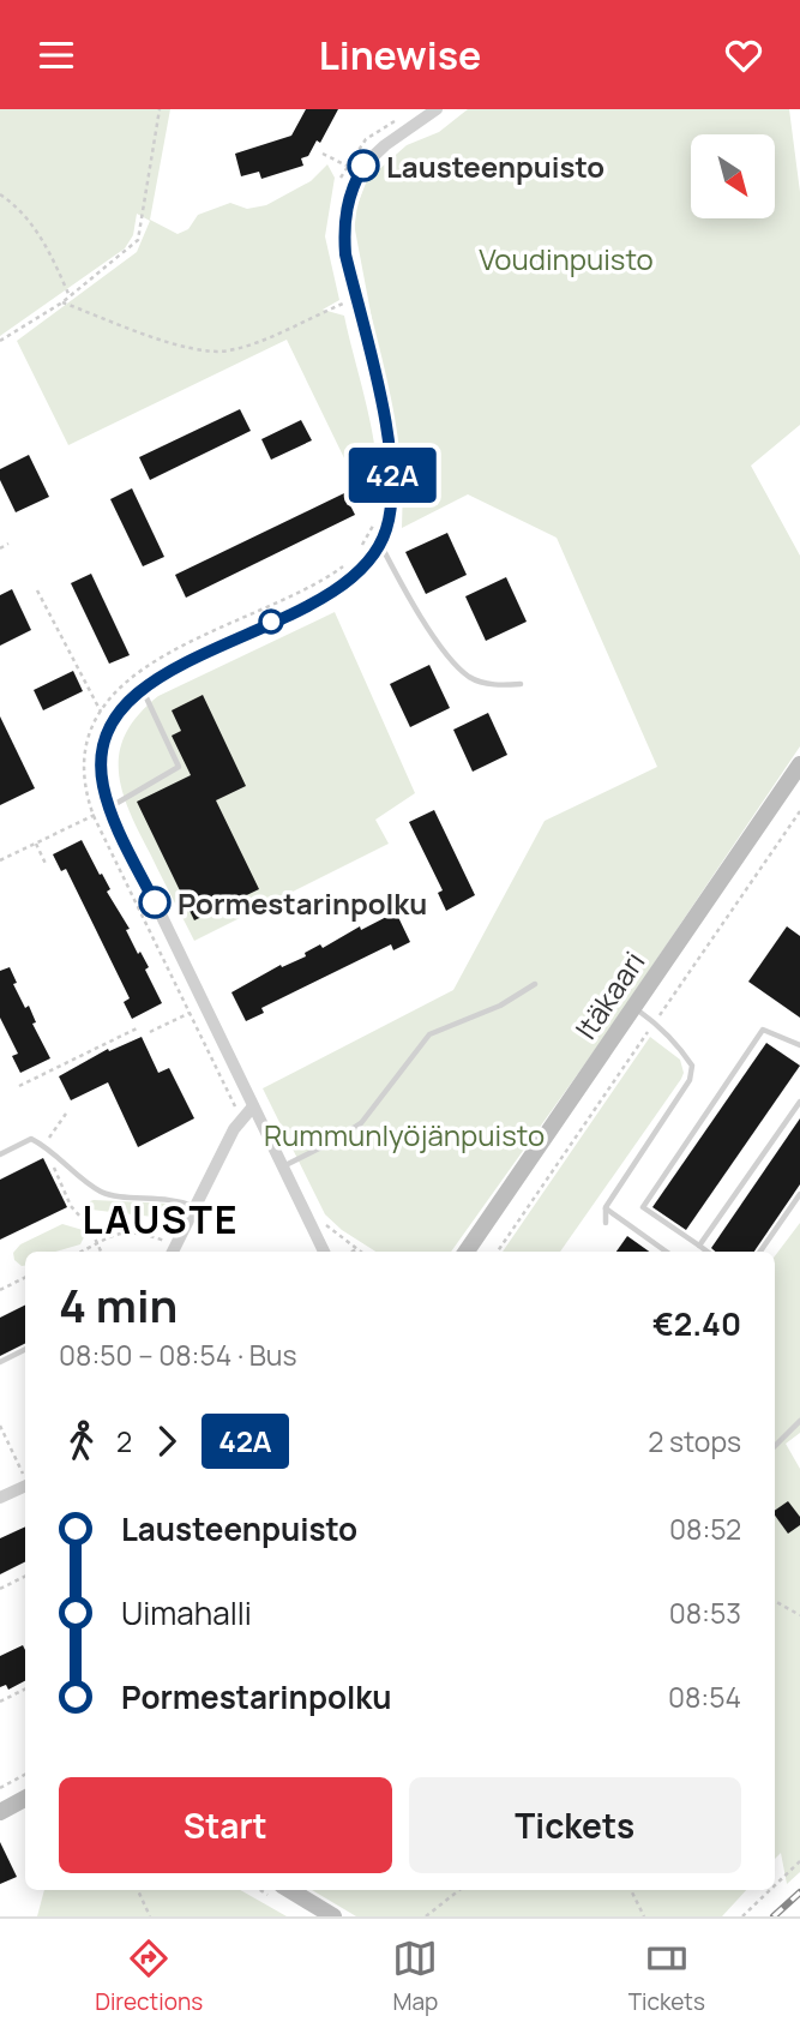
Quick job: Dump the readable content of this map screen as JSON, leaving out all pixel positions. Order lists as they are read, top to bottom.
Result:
{
  "streets": {
    "street": ["Itäkaari"]
  },
  "districts": ["LAUSTE"],
  "parks": ["Voudinpuisto", "Rummunlyöjänpuisto"],
  "places": ["Lausteenpuisto", "Pormestarinpolku"],
  "lines": ["bus line 42A"],
  "north": "bottom right",
  "page": {
    "header": "Linewise",
    "on_map": "42A",
    "heading": ["4 min", "08:50 – 08:54 · Bus", "€2.40"],
    "legs": ["2", "42A", "2 stops"],
    "list": [
      {
        "name": "Lausteenpuisto",
        "value": "08:52"
      },
      {
        "name": "Uimahalli",
        "value": "08:53"
      },
      {
        "name": "Pormestarinpolku",
        "value": "08:54"
      }
    ],
    "buttons": ["Start", "Tickets"],
    "tabs": ["Directions", "Map", "Tickets"]
  }
}
